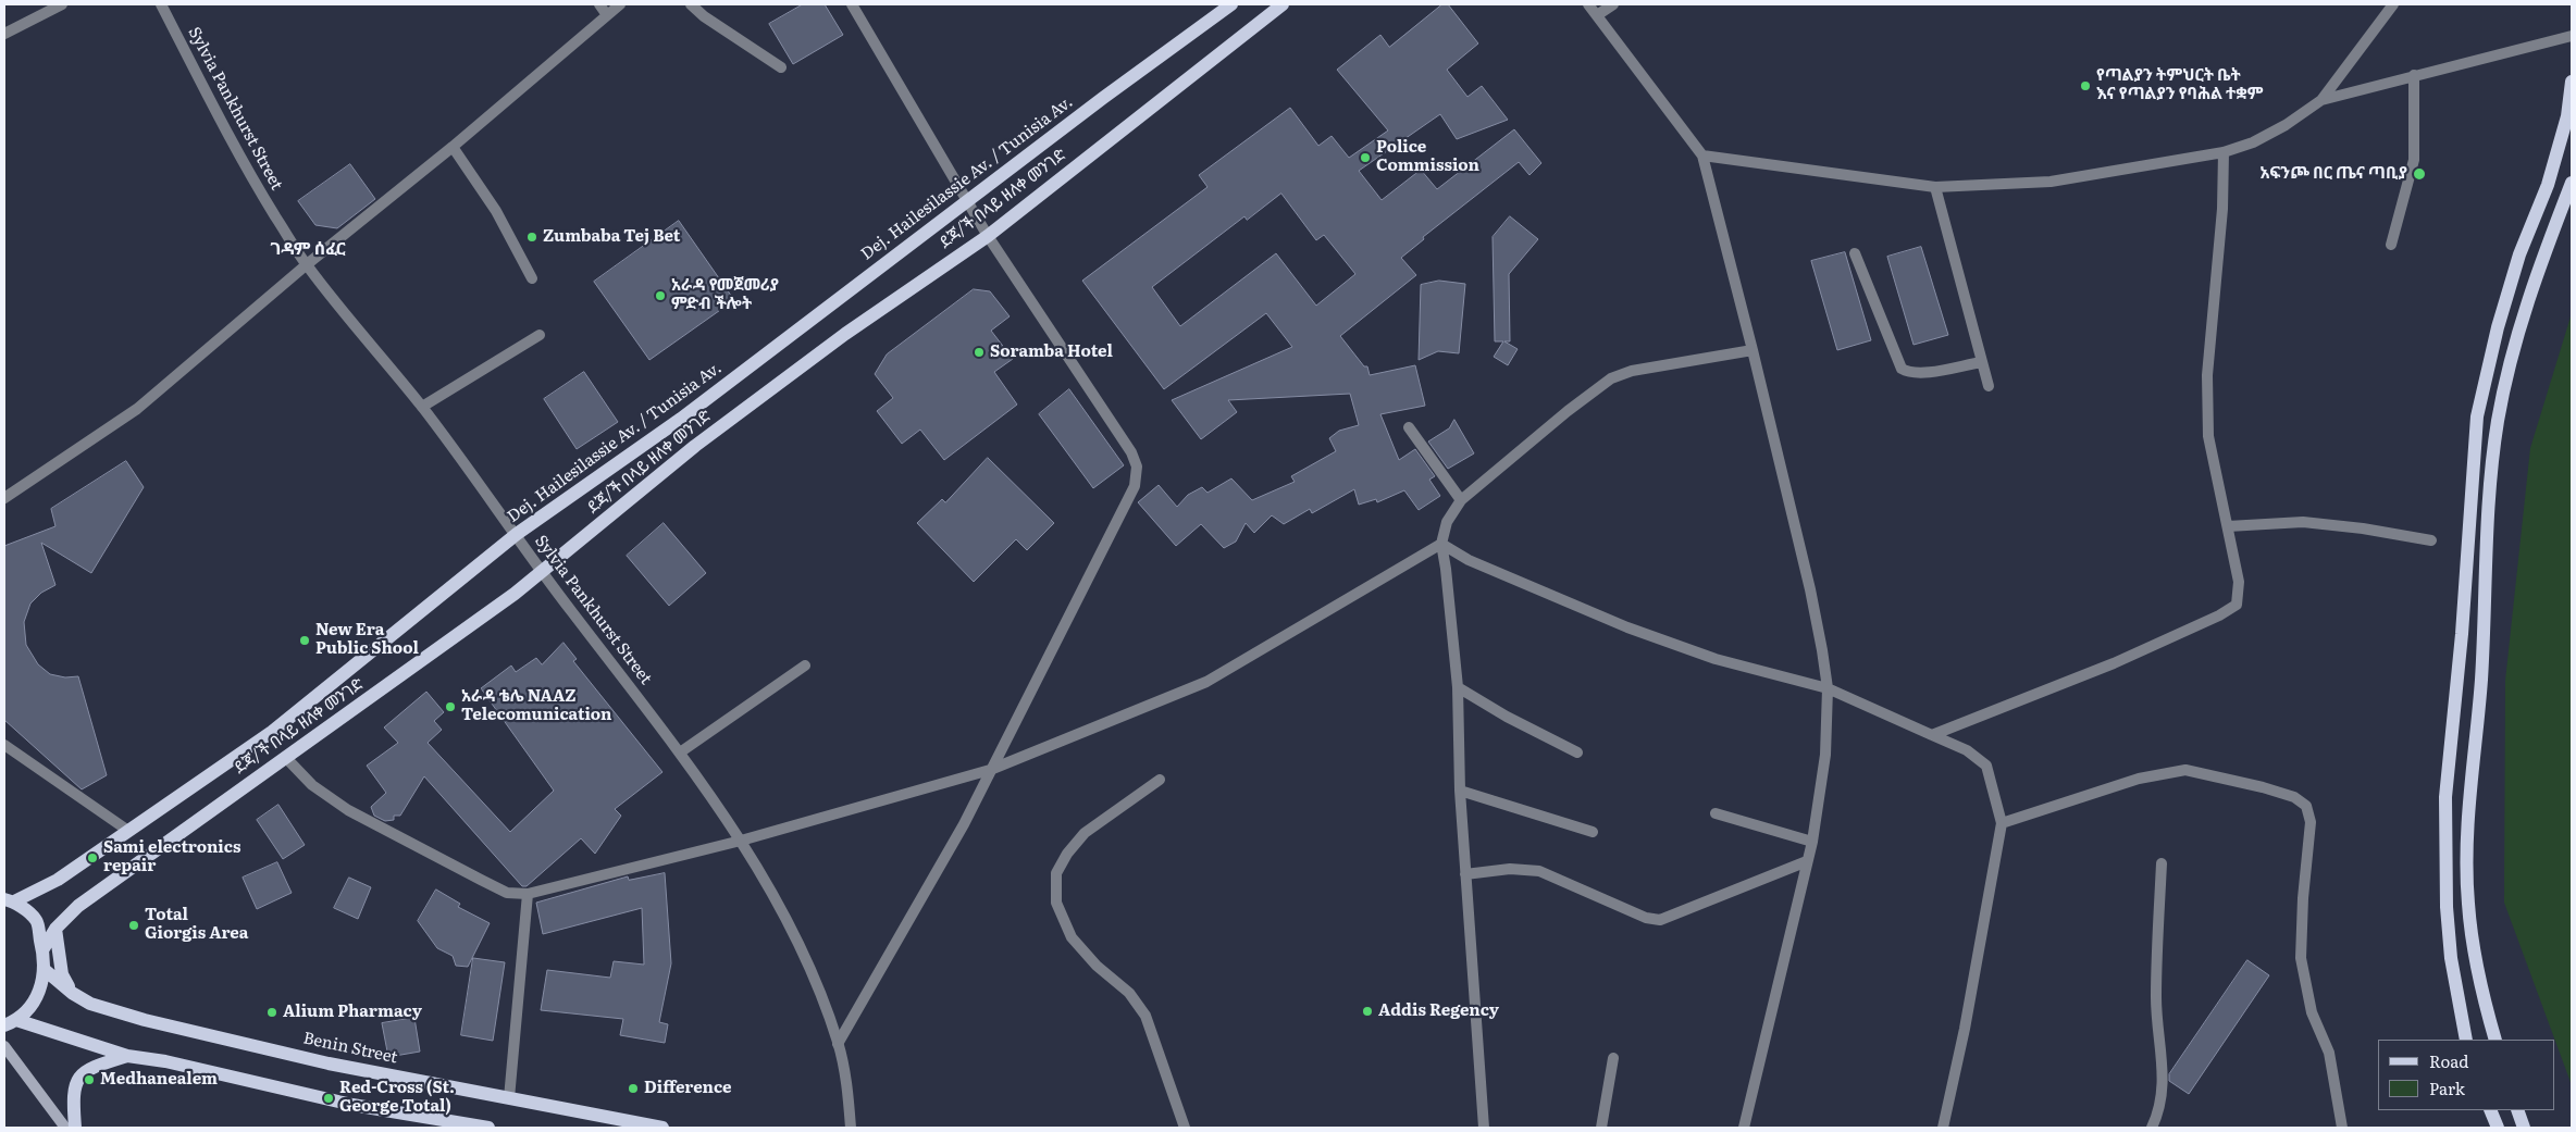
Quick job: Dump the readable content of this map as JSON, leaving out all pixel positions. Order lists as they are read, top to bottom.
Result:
{
  "streets": {
    "main road": ["Dej. Hailesilassie Av. / Tunisia Av.", "ደጃ/ች በላይ ዘለቀ መንገድ", "Benin Street"],
    "street": ["Sylvia Pankhurst Street"]
  },
  "crossings": [
    ["Sylvia Pankhurst Street", "Dej. Hailesilassie Av. / Tunisia Av."],
    ["Sylvia Pankhurst Street", "ደጃ/ች በላይ ዘለቀ መንገድ"]
  ],
  "districts": ["ገዳም ሰፈር"],
  "places": [
    "የጣልያን ትምህርት ቤት እና የጣልያን የባሕል ተቋም",
    "Police Commission",
    "አፍንጮ በር ጤና ጣቢያ",
    "Zumbaba Tej Bet",
    "አራዳ የመጀመሪያ ምድብ ችሎት",
    "Soramba Hotel",
    "New Era Public Shool",
    "አራዳ ቴሌ NAAZ Telecomunication",
    "Sami electronics repair",
    "Total Giorgis Area",
    "Addis Regency",
    "Alium Pharmacy",
    "Medhanealem",
    "Difference",
    "Red-Cross (St. George Total)"
  ],
  "legend": ["Road", "Park"]
}
